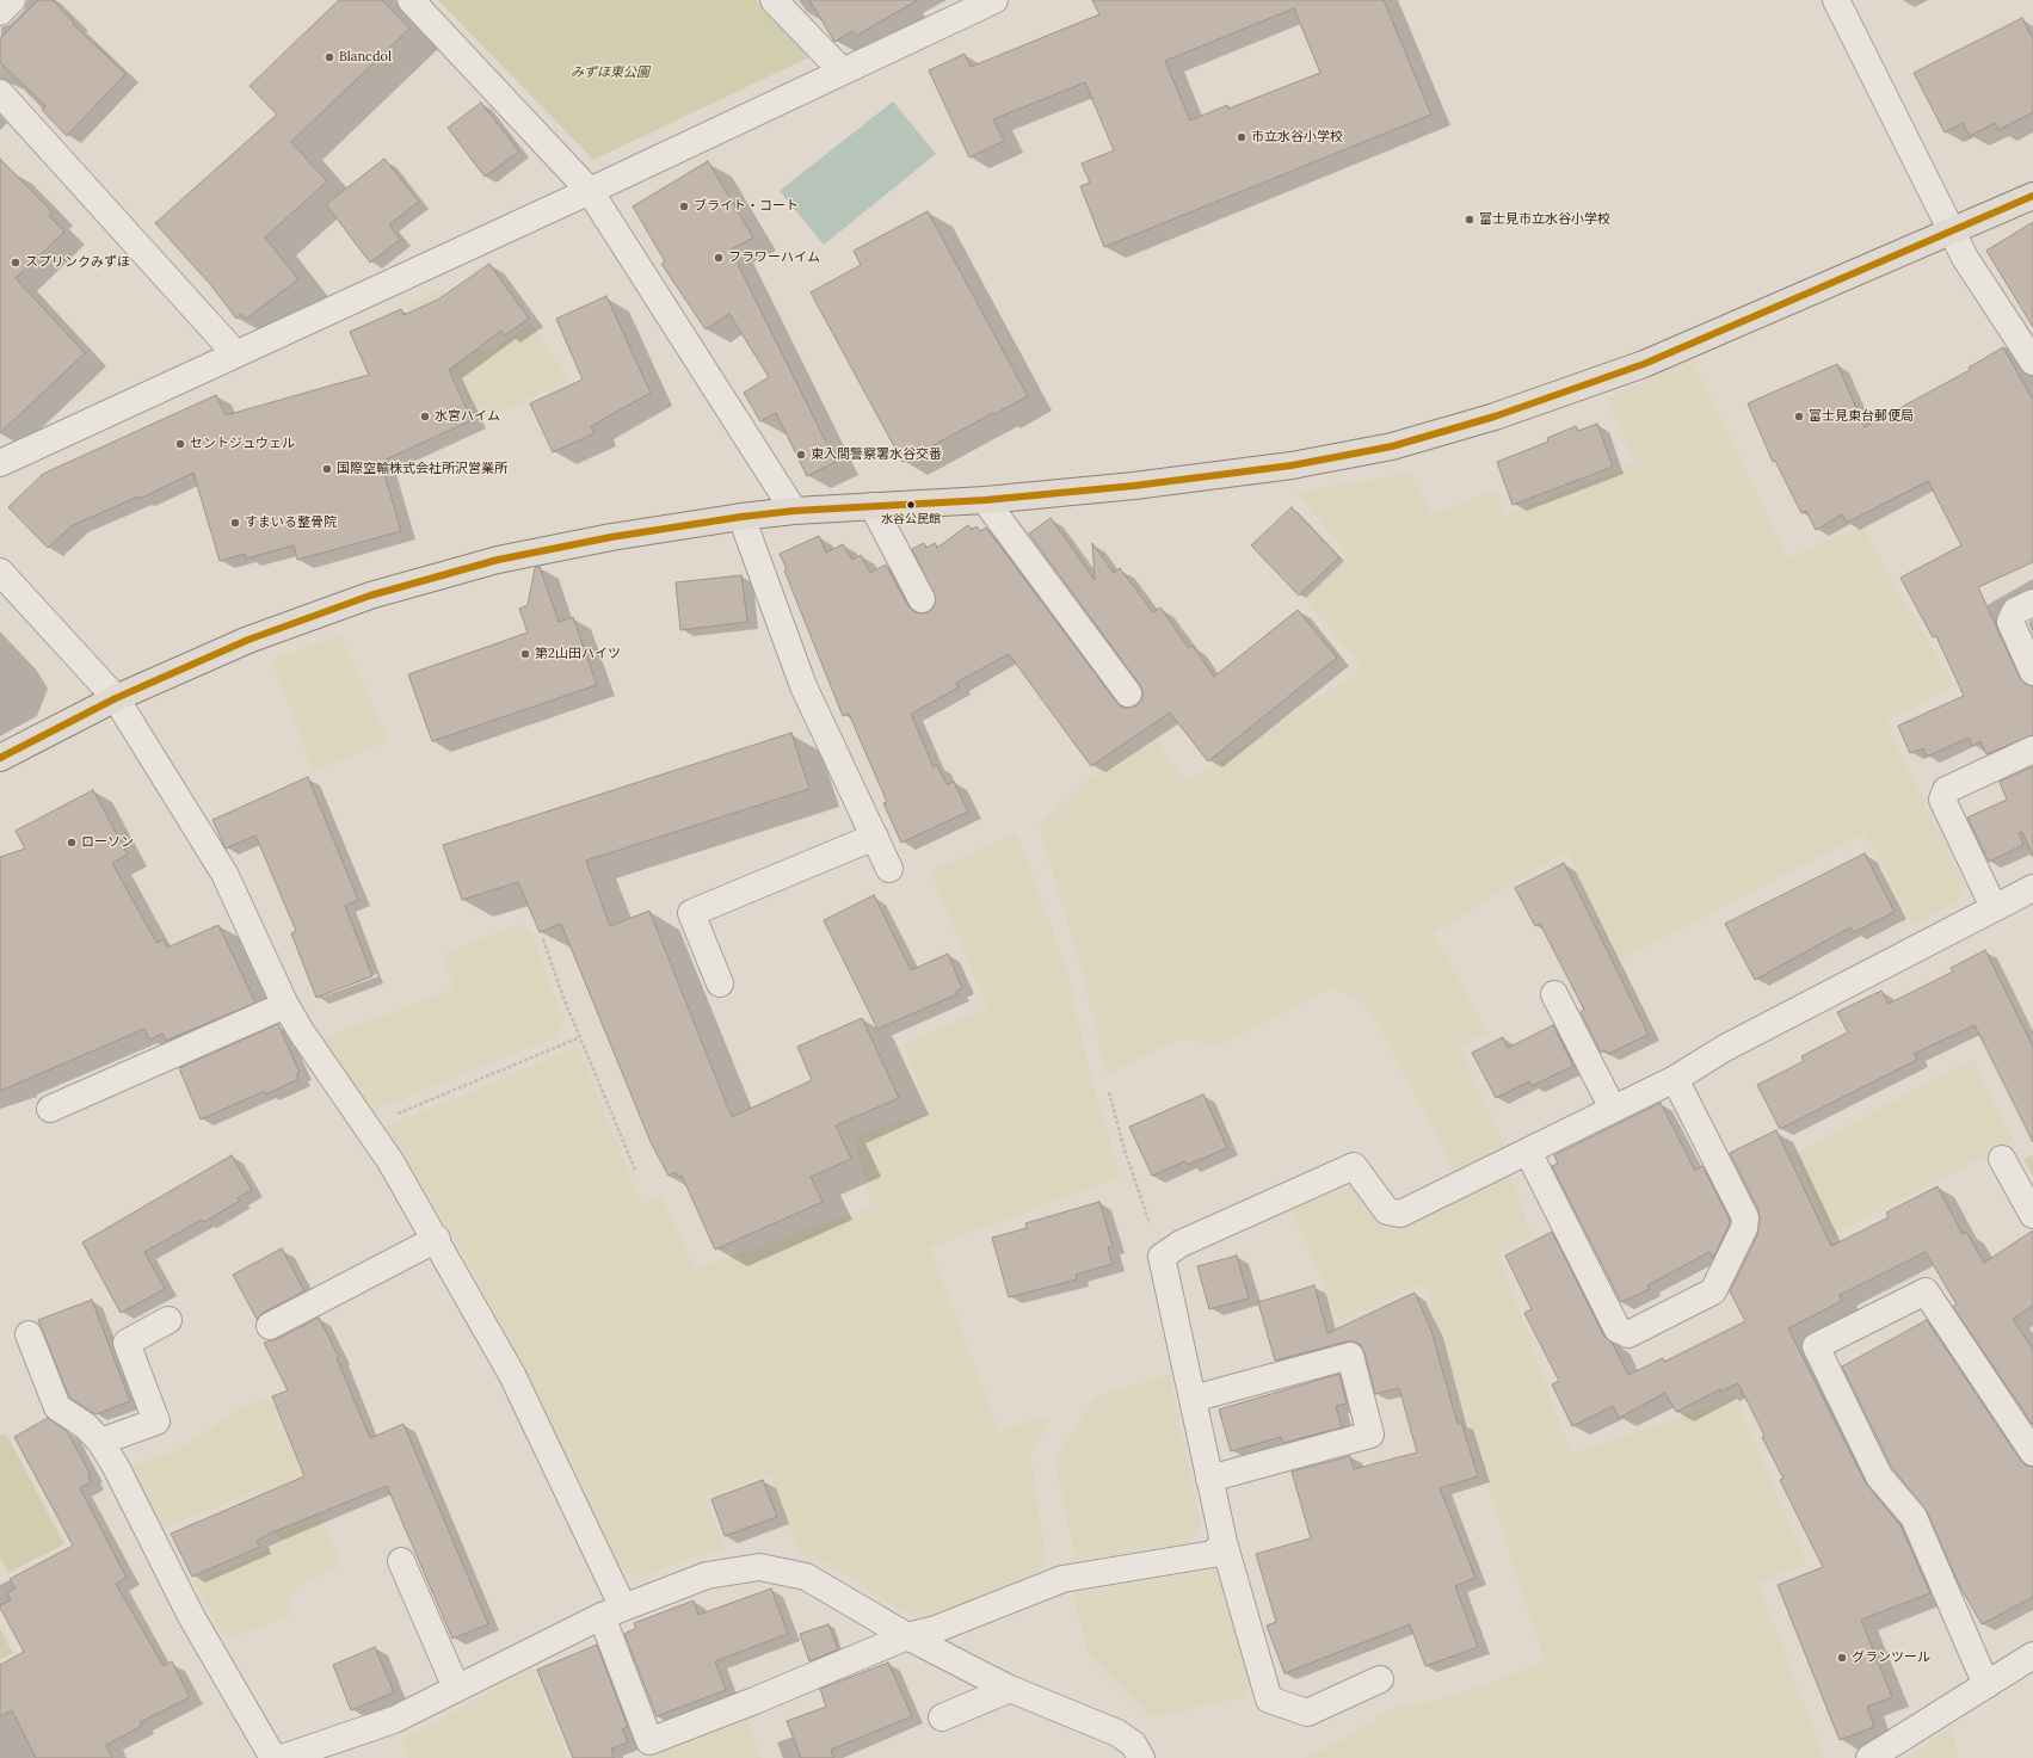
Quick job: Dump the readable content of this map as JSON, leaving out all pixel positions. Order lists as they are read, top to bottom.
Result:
{
  "parks": ["みずほ東公園"],
  "places": [
    "Blancdol",
    "市立水谷小学校",
    "ブライト・コート",
    "富士見市立水谷小学校",
    "フラワーハイム",
    "スプリンクみずほ",
    "水宮ハイム",
    "富士見東台郵便局",
    "セントジュウェル",
    "東入間警察署水谷交番",
    "国際空輸株式会社所沢営業所",
    "水谷公民館",
    "すまいる整骨院",
    "第2山田ハイツ",
    "ローソン",
    "グランツール"
  ]
}
